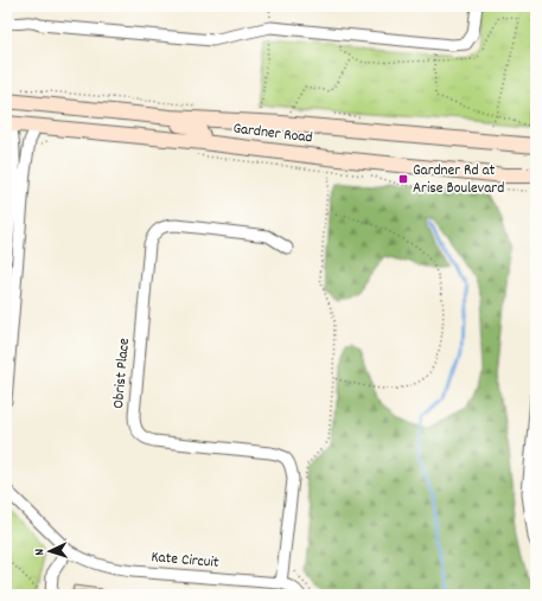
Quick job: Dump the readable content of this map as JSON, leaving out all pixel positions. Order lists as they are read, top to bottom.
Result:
{
  "streets": {
    "street": ["Gardner Road", "Obrist Place", "Kate Circuit"]
  },
  "crossings": [
    ["Obrist Place", "Kate Circuit"]
  ],
  "places": {
    "transit": ["Gardner Rd at Arise Boulevard"]
  },
  "north": "left"
}
